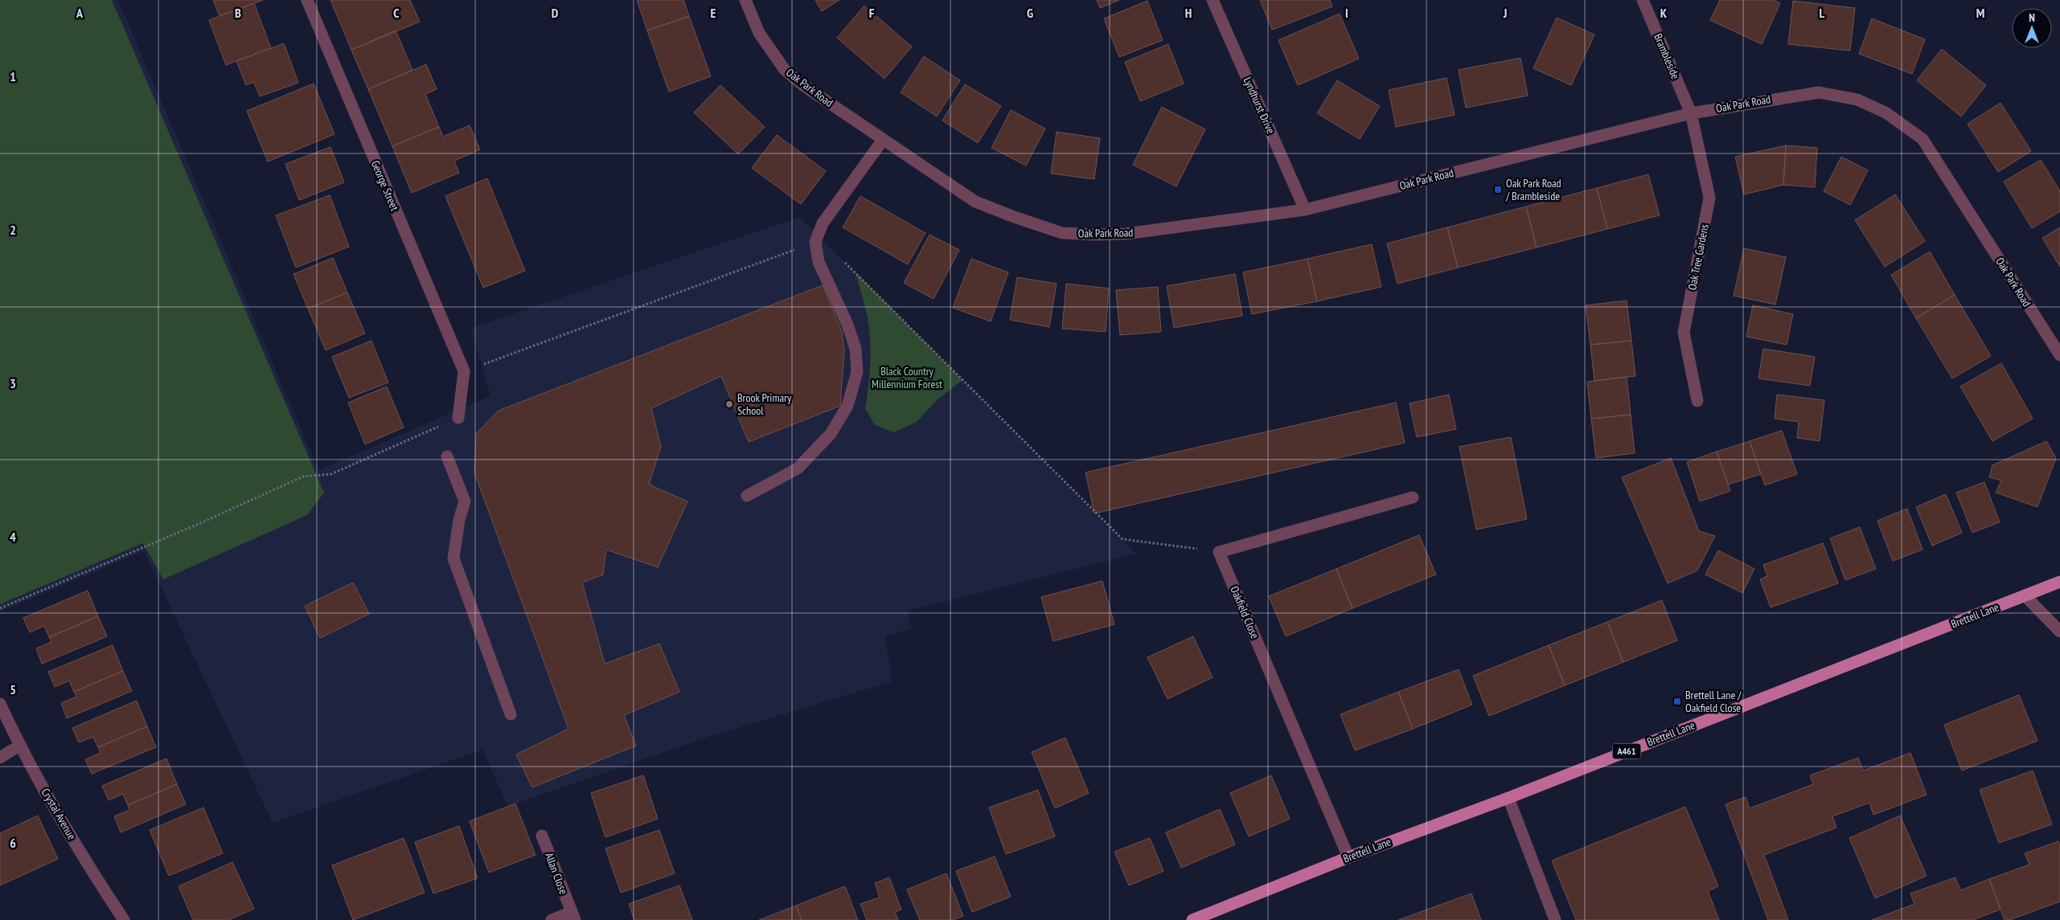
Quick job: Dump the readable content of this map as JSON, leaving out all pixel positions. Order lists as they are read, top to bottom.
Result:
{
  "streets": {
    "main road": ["Brettell Lane", "A461"],
    "street": [
      "Brambleside",
      "Oak Park Road",
      "Lyndhurst Drive",
      "George Street",
      "Oak Tree Gardens",
      "Oakfield Close",
      "Crystal Avenue",
      "Allan Close"
    ]
  },
  "crossings": [
    ["Brambleside", "Oak Park Road"],
    ["Brambleside", "Oak Tree Gardens"],
    ["Oak Park Road", "Lyndhurst Drive"],
    ["Oak Park Road", "Oak Tree Gardens"],
    ["Oakfield Close", "Brettell Lane"]
  ],
  "parks": ["Black Country Millennium Forest"],
  "places": {
    "transit": ["Oak Park Road / Brambleside", "Brettell Lane / Oakfield Close"],
    "other": ["Brook Primary School"]
  },
  "north": "top",
  "grid": {
    "columns": [
      "A",
      "B",
      "C",
      "D",
      "E",
      "F",
      "G",
      "H",
      "I",
      "J",
      "K",
      "L",
      "M"
    ],
    "rows": [
      "1",
      "2",
      "3",
      "4",
      "5",
      "6"
    ]
  }
}
